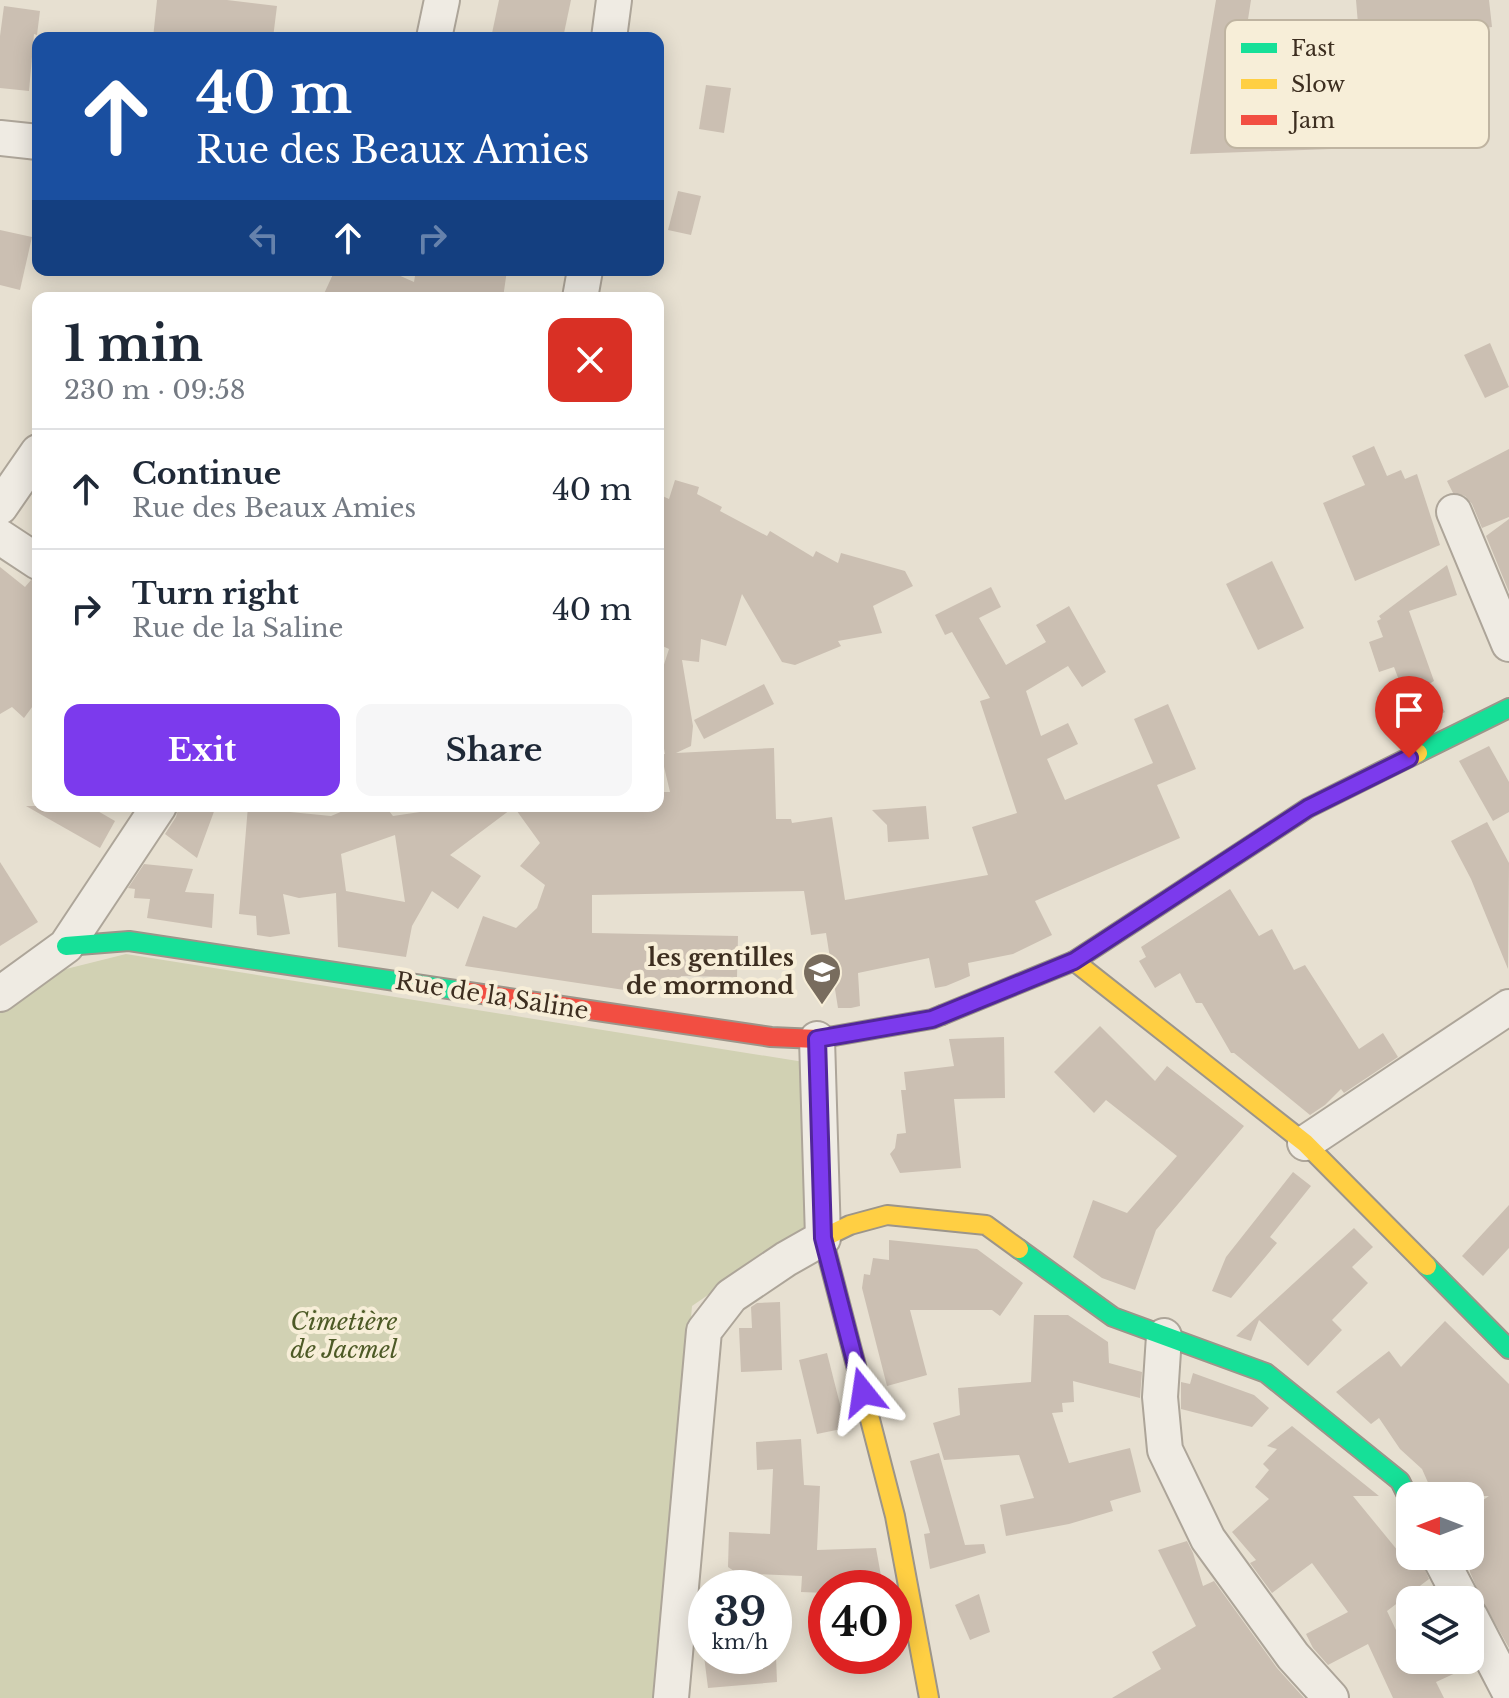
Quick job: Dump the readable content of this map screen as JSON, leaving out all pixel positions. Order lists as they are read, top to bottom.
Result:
{
  "streets": {
    "street": ["Rue de la Saline"]
  },
  "parks": ["Cimetière de Jacmel"],
  "places": {
    "school or university": ["les gentilles de mormond"]
  },
  "legend": ["Fast", "Slow", "Jam"],
  "north": "left",
  "page": {
    "turn": ["40 m", "Rue des Beaux Amies"],
    "heading": ["1 min", "230 m · 09:58"],
    "list": [
      {
        "name": "Continue",
        "note": "Rue des Beaux Amies",
        "value": "40 m"
      },
      {
        "name": "Turn right",
        "note": "Rue de la Saline",
        "value": "40 m"
      }
    ],
    "buttons": ["Exit", "Share"],
    "speed": "39 km/h",
    "limit": "40"
  }
}
